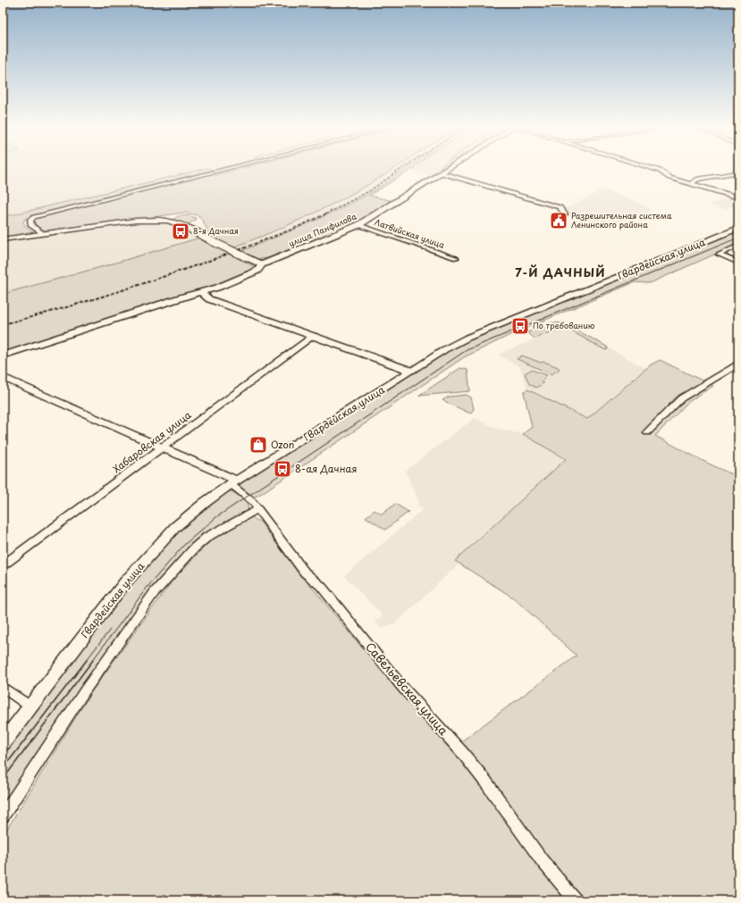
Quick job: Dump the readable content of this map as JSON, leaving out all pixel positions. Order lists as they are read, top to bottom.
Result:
{
  "streets": {
    "main road": ["улица Панфилова", "Гвардейская улица"],
    "street": ["Латвийская улица", "Хабаровская улица", "Савельевская улица"]
  },
  "crossings": [
    ["улица Панфилова", "Латвийская улица"],
    ["Гвардейская улица", "Савельевская улица"]
  ],
  "districts": ["7-Й ДАЧНЫЙ"],
  "places": {
    "public building": ["Разрешительная система Ленинского района"],
    "bus stop": ["8-я Дачная", "По требованию", "8-ая Дачная"],
    "shop": ["Ozon"]
  }
}
